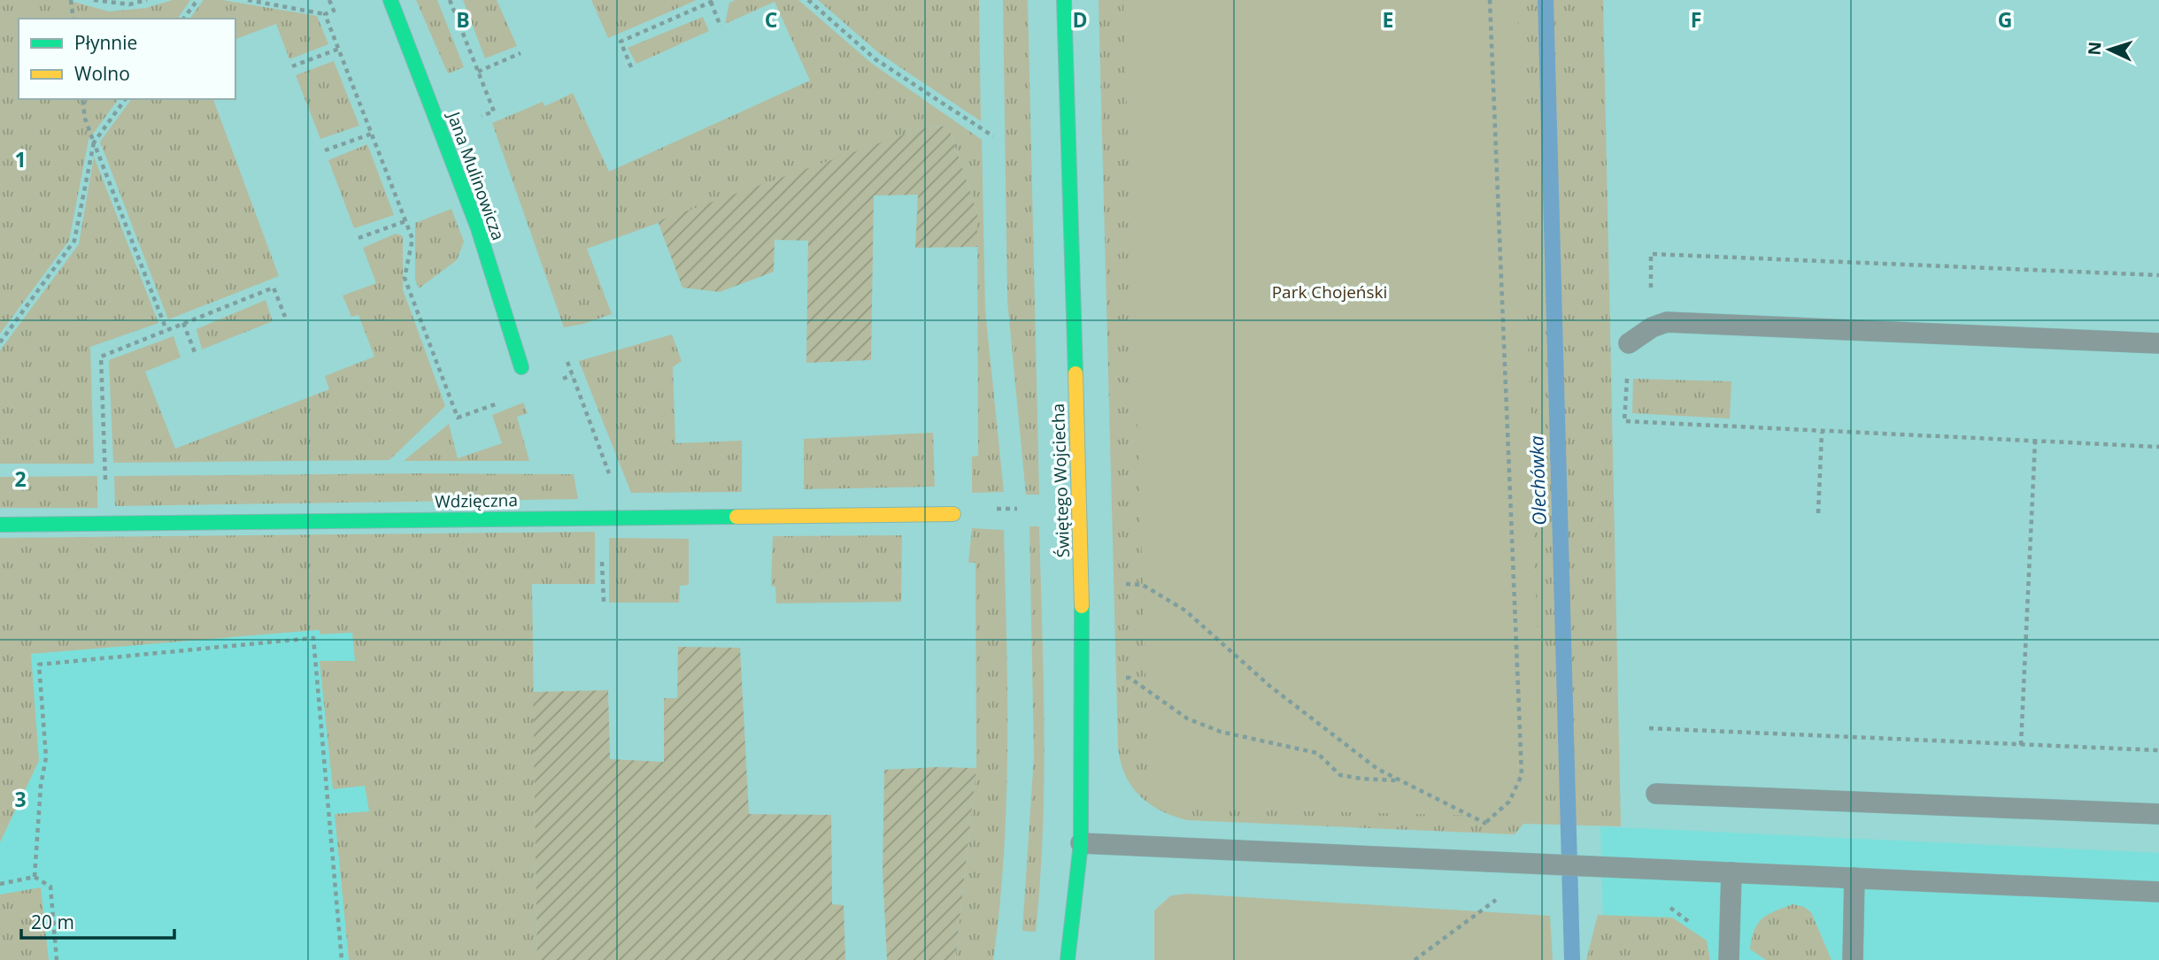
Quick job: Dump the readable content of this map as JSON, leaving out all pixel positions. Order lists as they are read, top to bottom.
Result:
{
  "streets": {
    "street": ["Jana Mulinowicza", "Świętego Wojciecha", "Wdzięczna"]
  },
  "water": ["Olechówka"],
  "parks": ["Park Chojeński"],
  "legend": ["Płynnie", "Wolno"],
  "scale_bar": "20 m",
  "north": "left",
  "grid": {
    "columns": [
      "B",
      "C",
      "D",
      "E",
      "F",
      "G"
    ],
    "rows": ["1", "2", "3"]
  }
}
